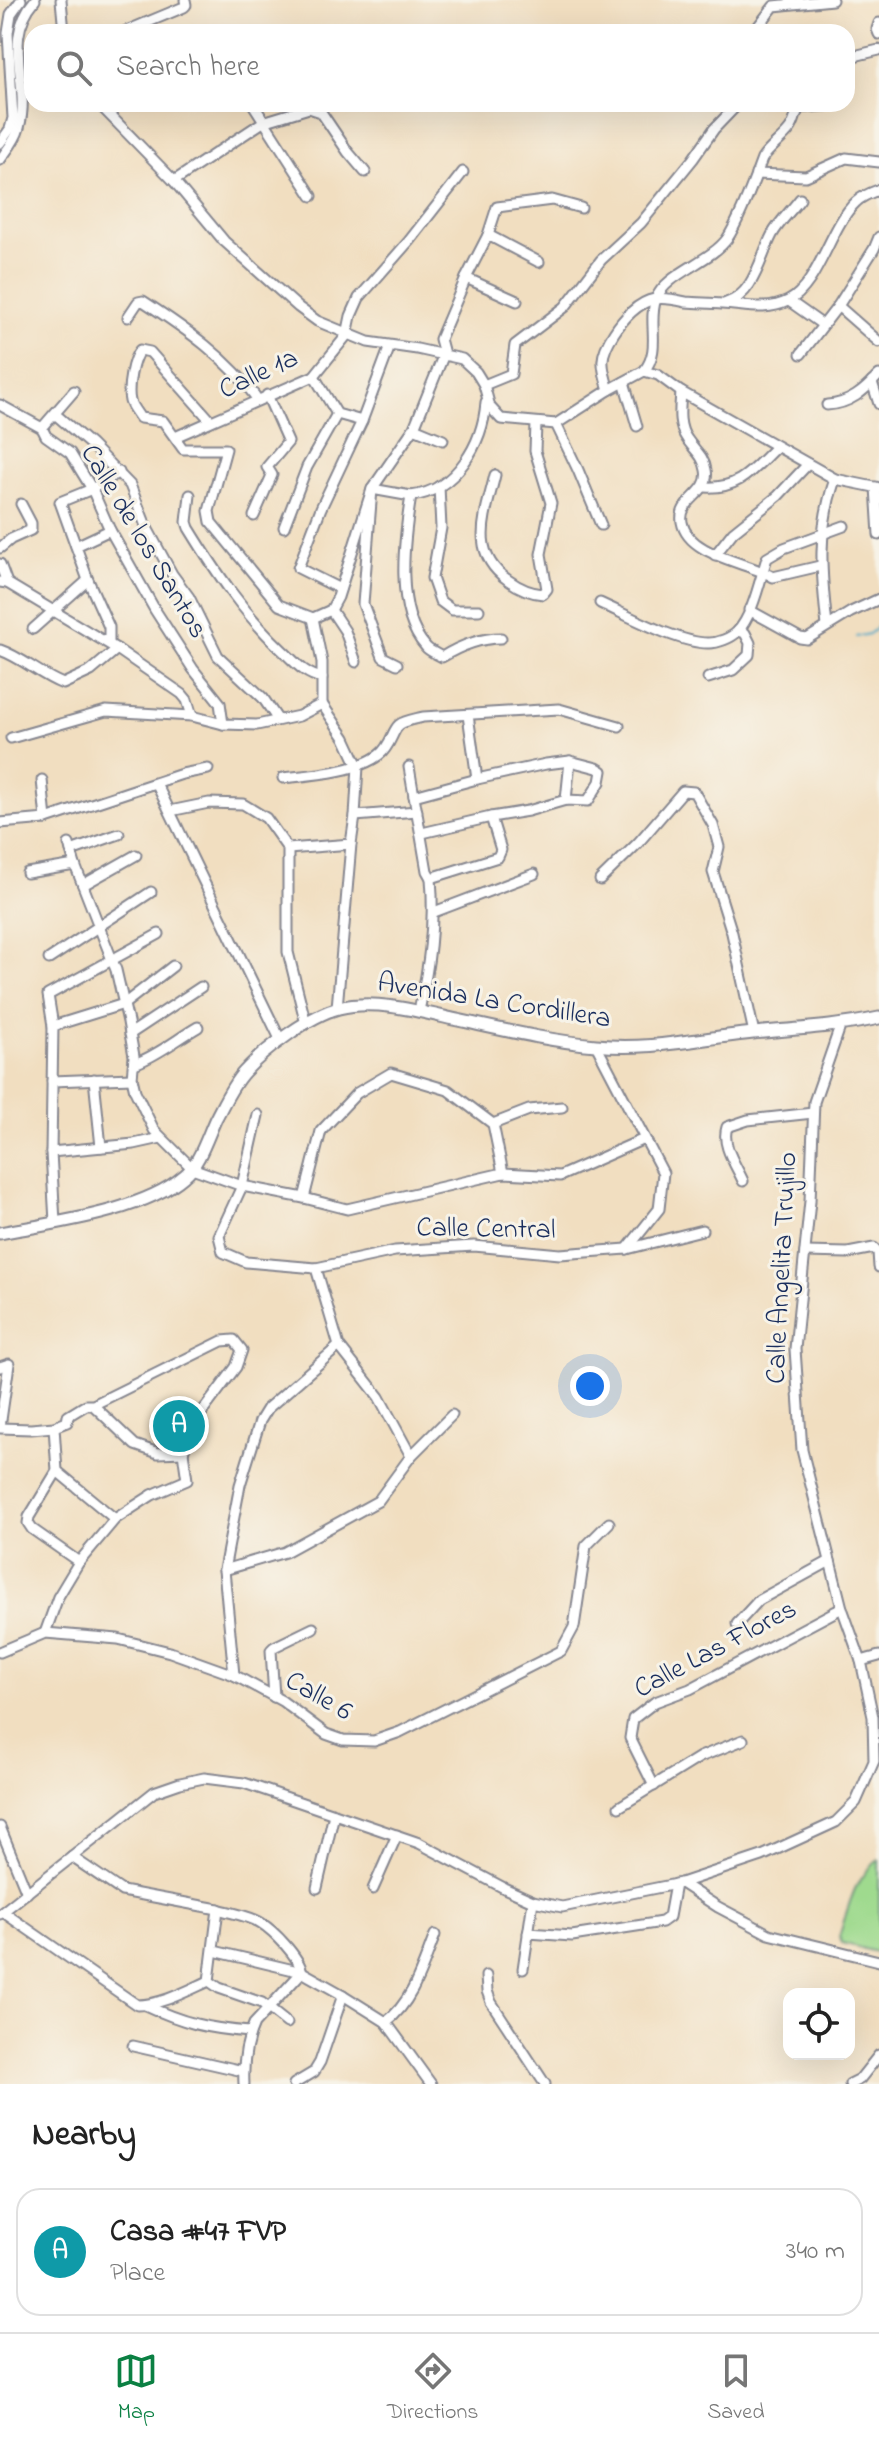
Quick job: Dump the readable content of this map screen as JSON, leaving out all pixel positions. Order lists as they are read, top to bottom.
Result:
{
  "streets": {
    "main road": ["Avenida La Cordillera"],
    "street": [
      "Calle 1a",
      "Calle de los Santos",
      "Calle Central",
      "Calle Angelita Trujillo",
      "Calle Las Flores",
      "Calle 6"
    ]
  },
  "crossings": [
    ["Avenida La Cordillera", "Calle Angelita Trujillo"],
    ["Calle Angelita Trujillo", "Calle Las Flores"]
  ],
  "page": {
    "search": "Search here",
    "pins": "A",
    "heading": "Nearby",
    "list": [
      {
        "mark": "A",
        "name": "Casa #47 FVP",
        "note": "Place",
        "value": "340 m"
      }
    ],
    "nav": ["Map", "Directions", "Saved"]
  }
}
